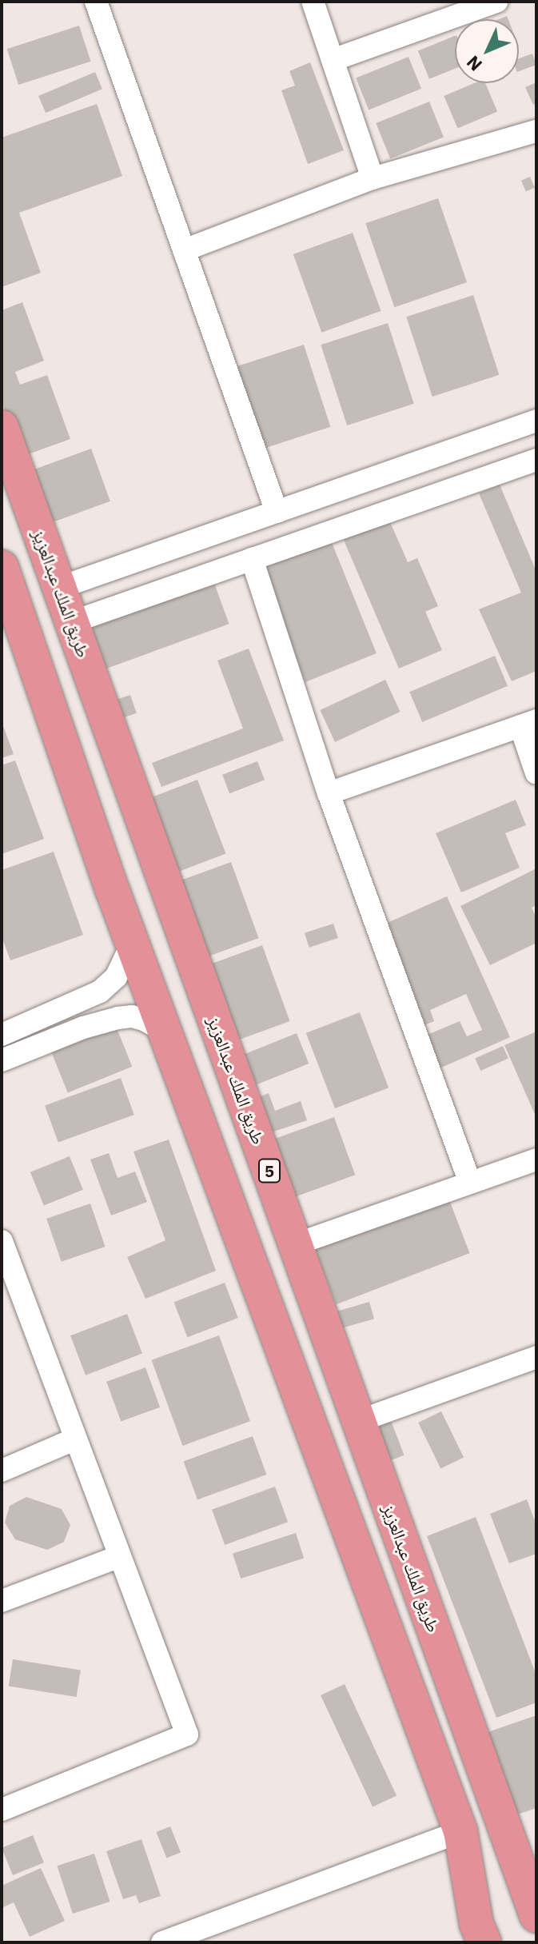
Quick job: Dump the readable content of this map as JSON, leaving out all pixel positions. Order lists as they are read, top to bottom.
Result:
{
  "streets": {
    "highway": ["طريق الملك عبدالعزيز", "5"]
  },
  "north": "bottom left"
}
